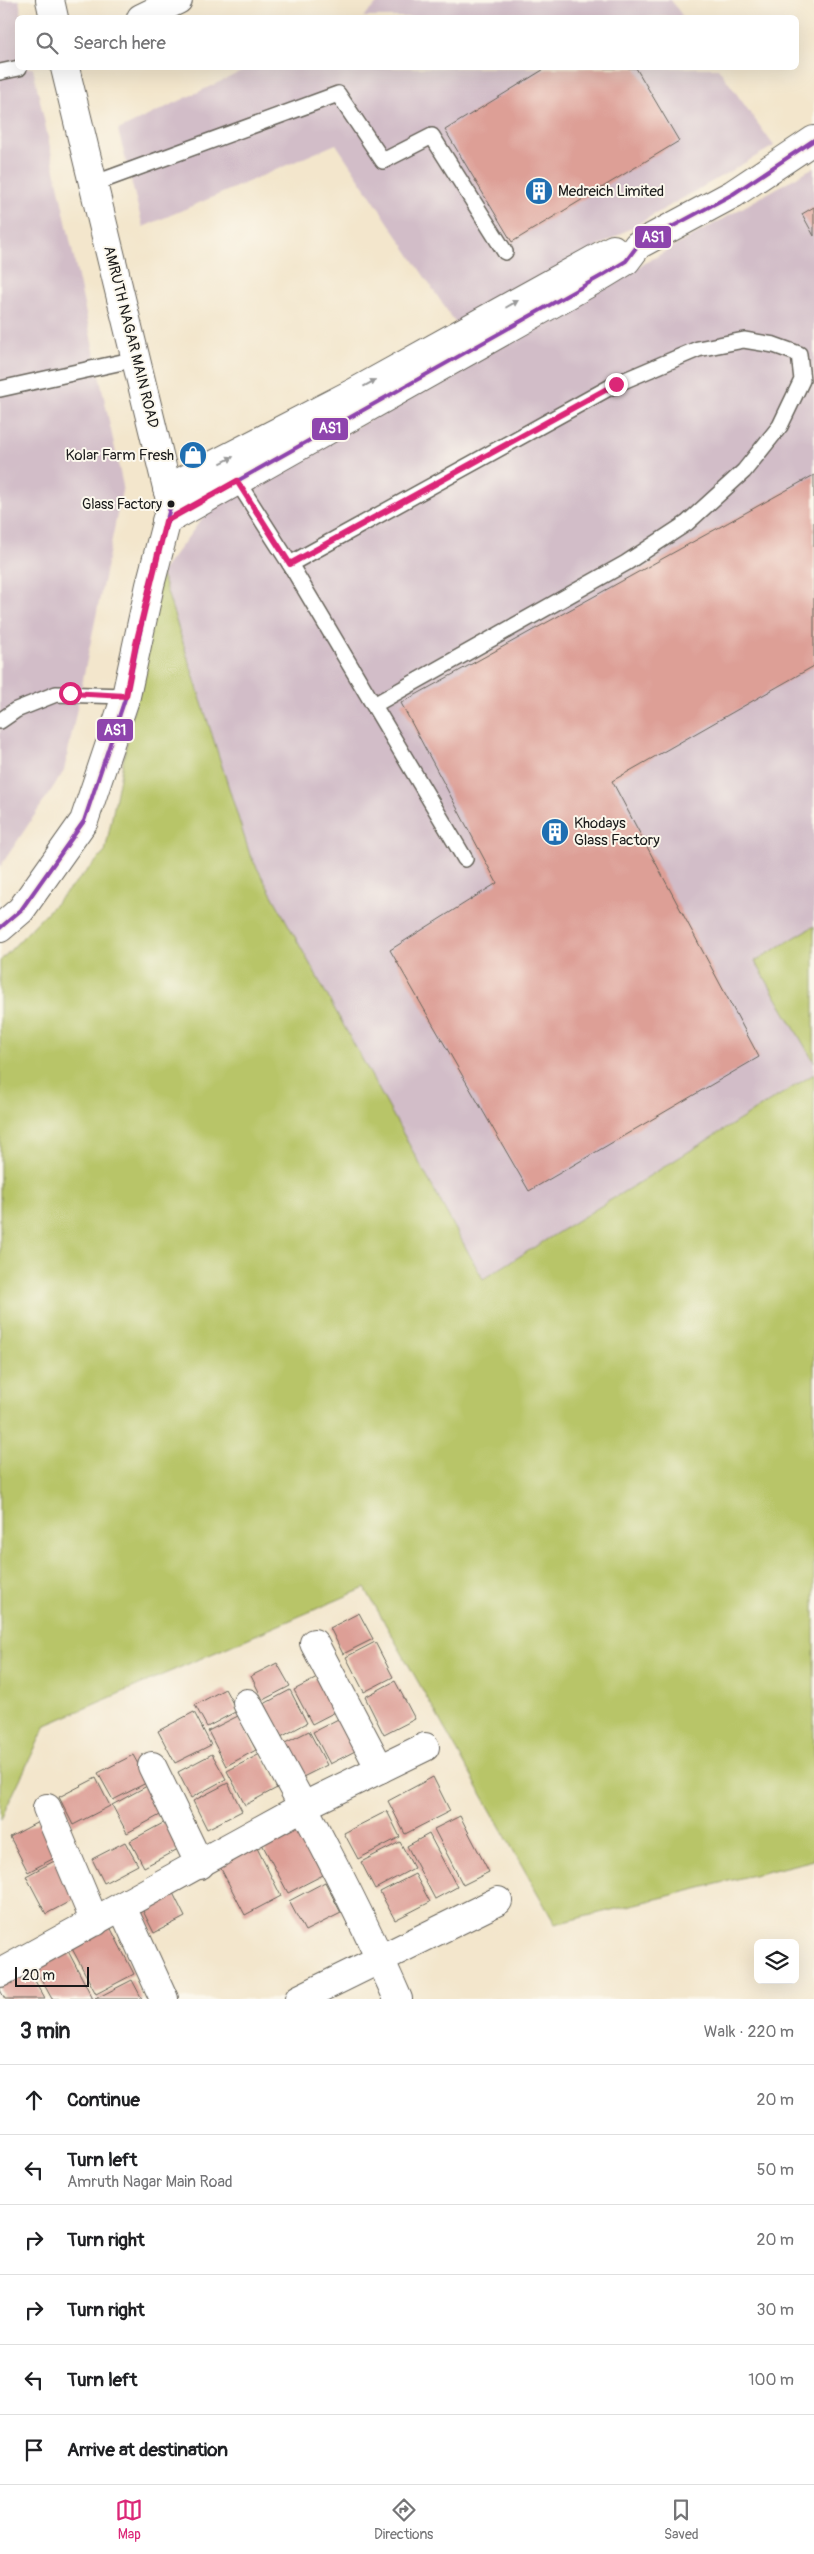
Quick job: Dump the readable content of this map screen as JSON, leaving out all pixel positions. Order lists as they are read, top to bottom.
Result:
{
  "streets": {
    "street": ["AMRUTH NAGAR MAIN ROAD"]
  },
  "places": {
    "building": ["Medreich Limited", "Khodays Glass Factory"],
    "shop": ["Kolar Farm Fresh"],
    "other": ["Glass Factory"]
  },
  "lines": ["transit line AS1"],
  "scale_bar": "20 m",
  "page": {
    "search": "Search here",
    "scale": "20 m",
    "heading": ["3 min", "Walk · 220 m"],
    "list": [
      ["Continue", "20 m"],
      ["Turn left", "Amruth Nagar Main Road", "50 m"],
      ["Turn right", "20 m"],
      ["Turn right", "30 m"],
      ["Turn left", "100 m"],
      "Arrive at destination"
    ],
    "nav": ["Map", "Directions", "Saved"]
  }
}
